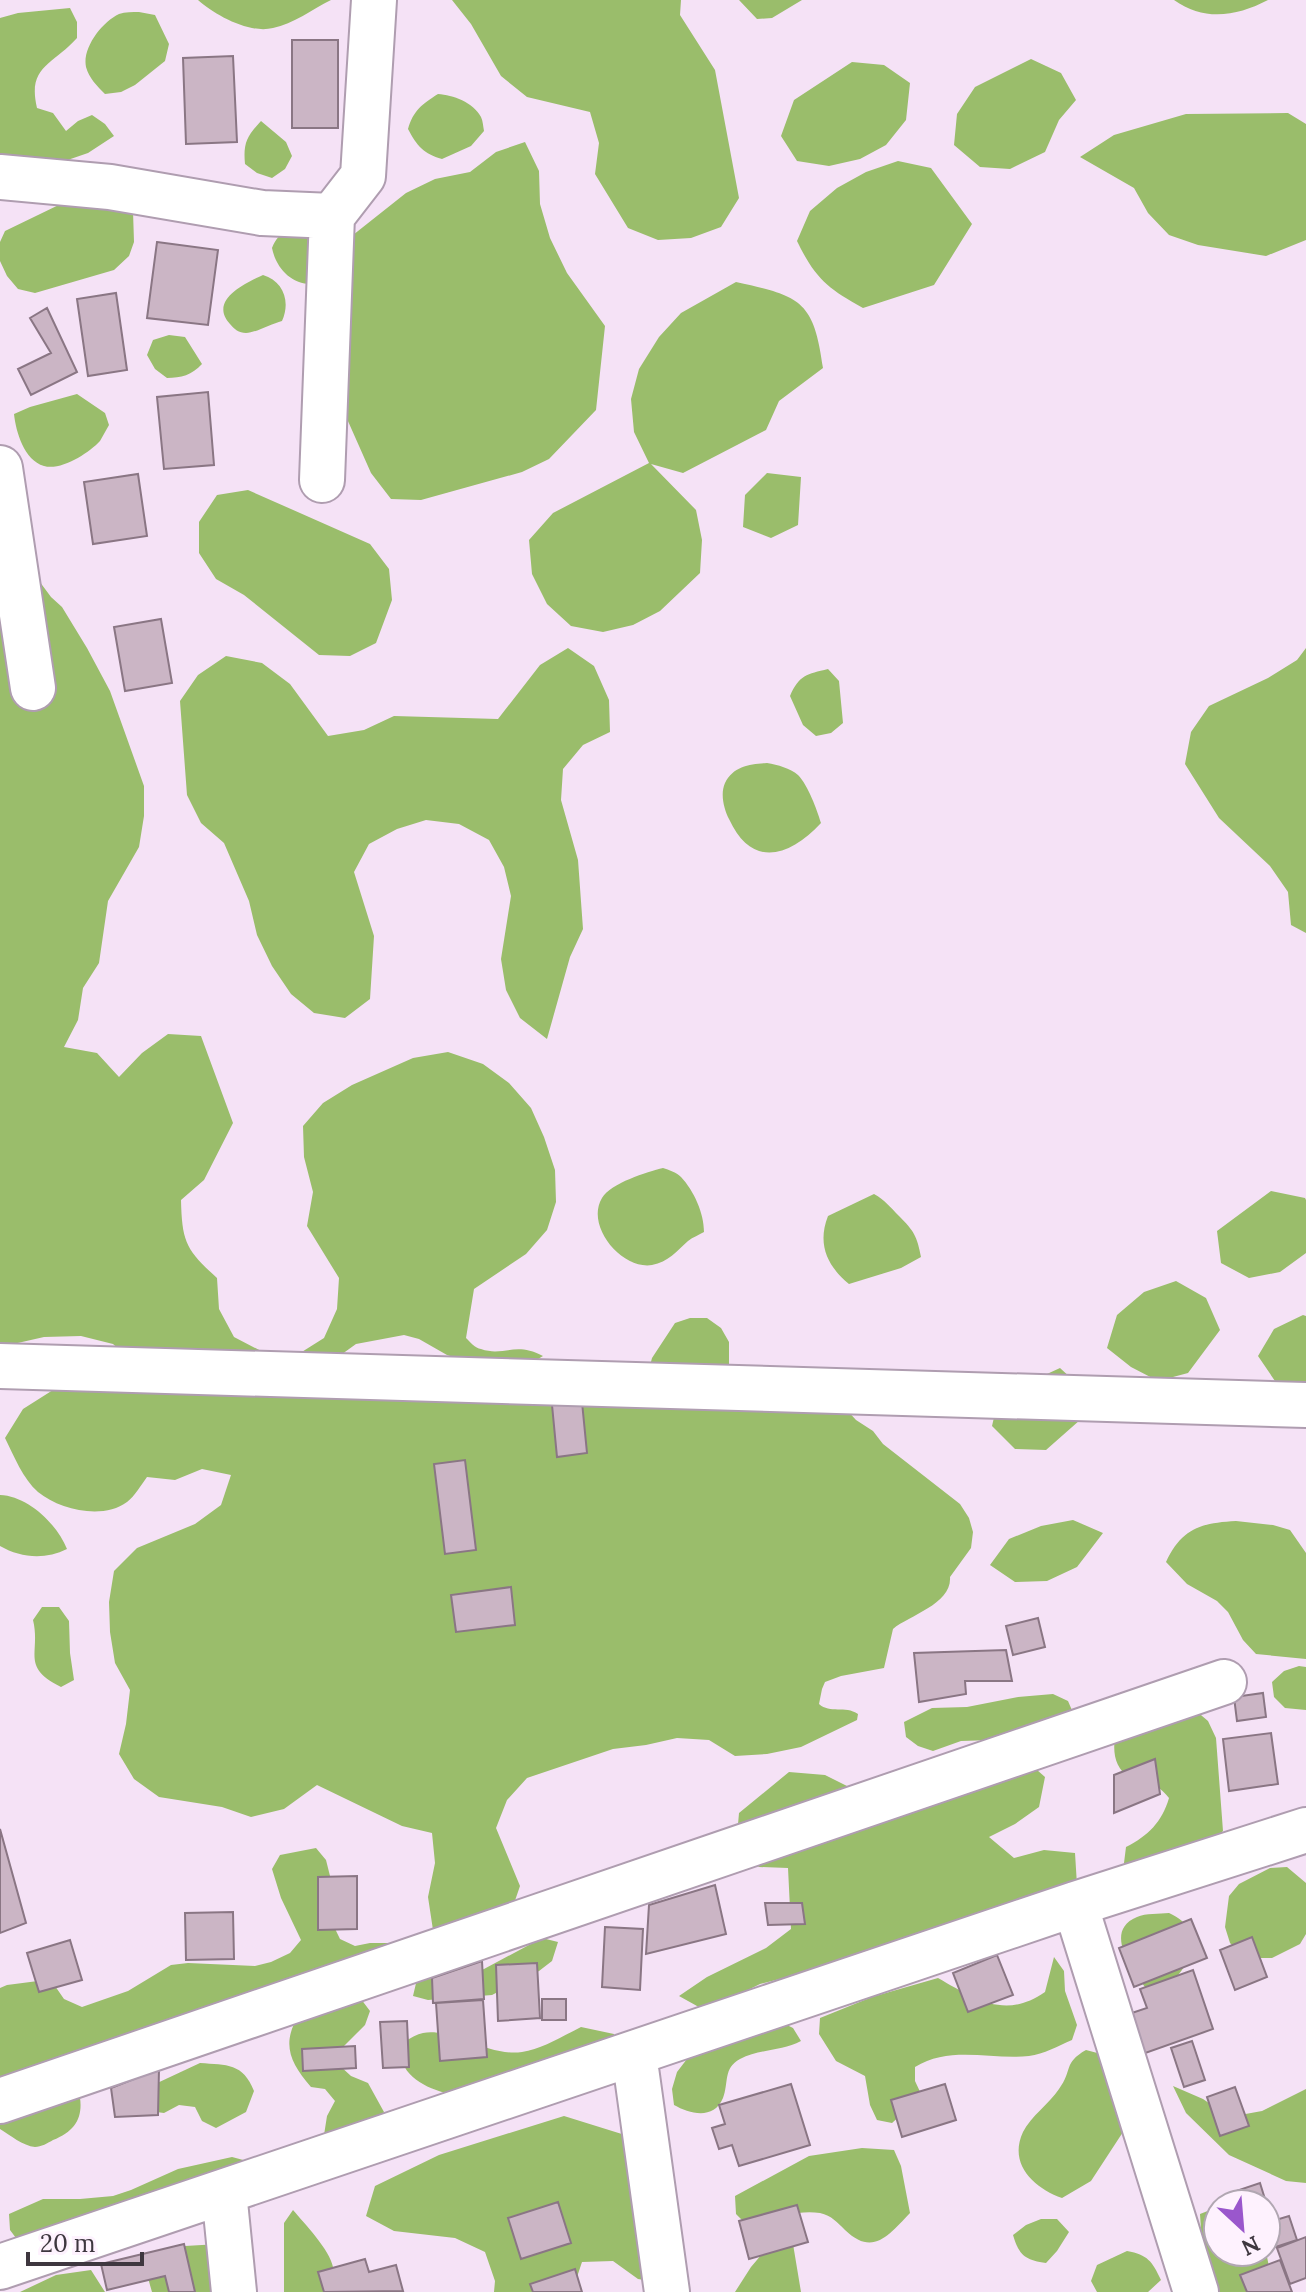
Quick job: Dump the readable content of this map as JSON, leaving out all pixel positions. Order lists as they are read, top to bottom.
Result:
{
  "scale_bar": "20 m",
  "north": "bottom right"
}
